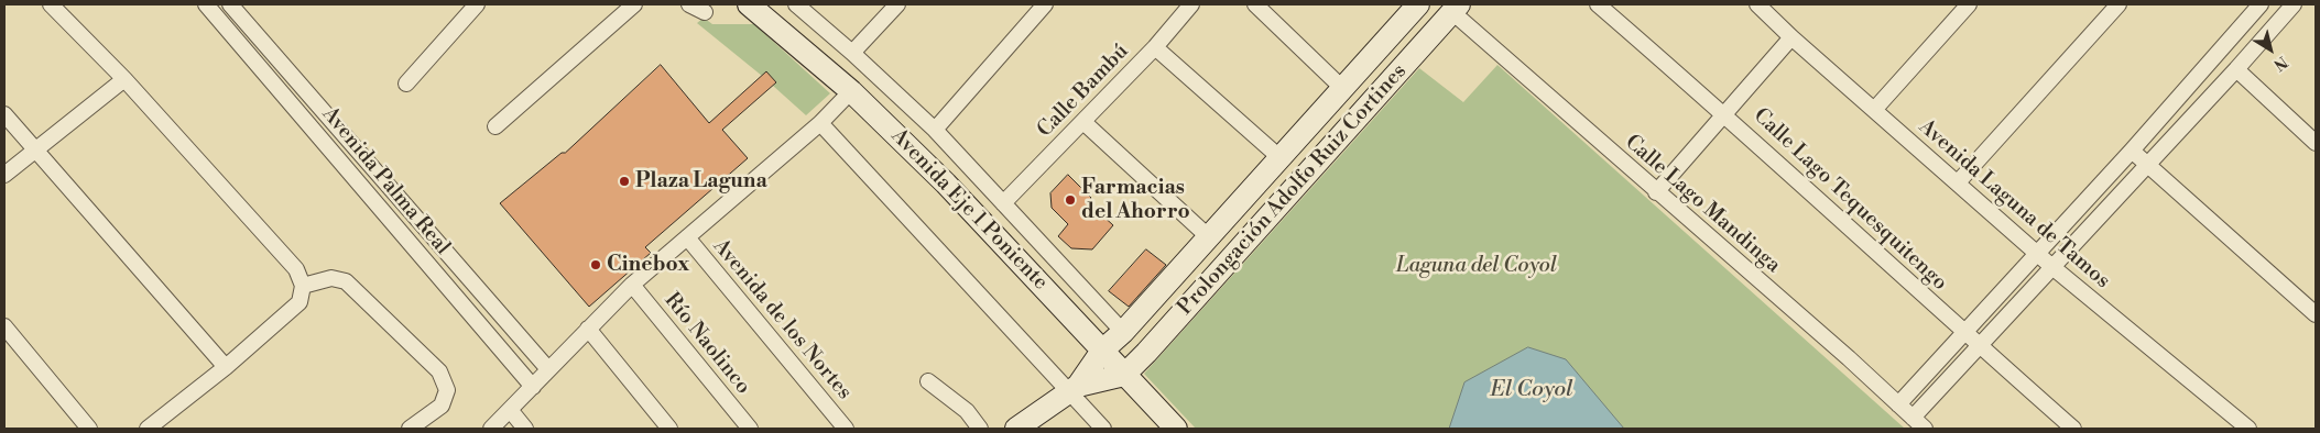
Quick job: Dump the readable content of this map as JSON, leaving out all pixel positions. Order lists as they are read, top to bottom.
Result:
{
  "streets": {
    "street": [
      "Calle Bambú",
      "Avenida Palma Real",
      "Prolongación Adolfo Ruiz Cortines",
      "Calle Lago Tequesquitengo",
      "Calle Lago Mandinga",
      "Avenida Laguna de Tamos",
      "Avenida Eje 1 Poniente",
      "Avenida de los Nortes",
      "Río Naolinco"
    ]
  },
  "crossings": [
    ["Calle Bambú", "Avenida Eje 1 Poniente"],
    ["Prolongación Adolfo Ruiz Cortines", "Calle Lago Mandinga"],
    ["Prolongación Adolfo Ruiz Cortines", "Avenida Eje 1 Poniente"]
  ],
  "water": ["El Coyol"],
  "parks": ["Laguna del Coyol"],
  "places": ["Plaza Laguna", "Farmacias del Ahorro", "Cinebox"],
  "north": "bottom right"
}
